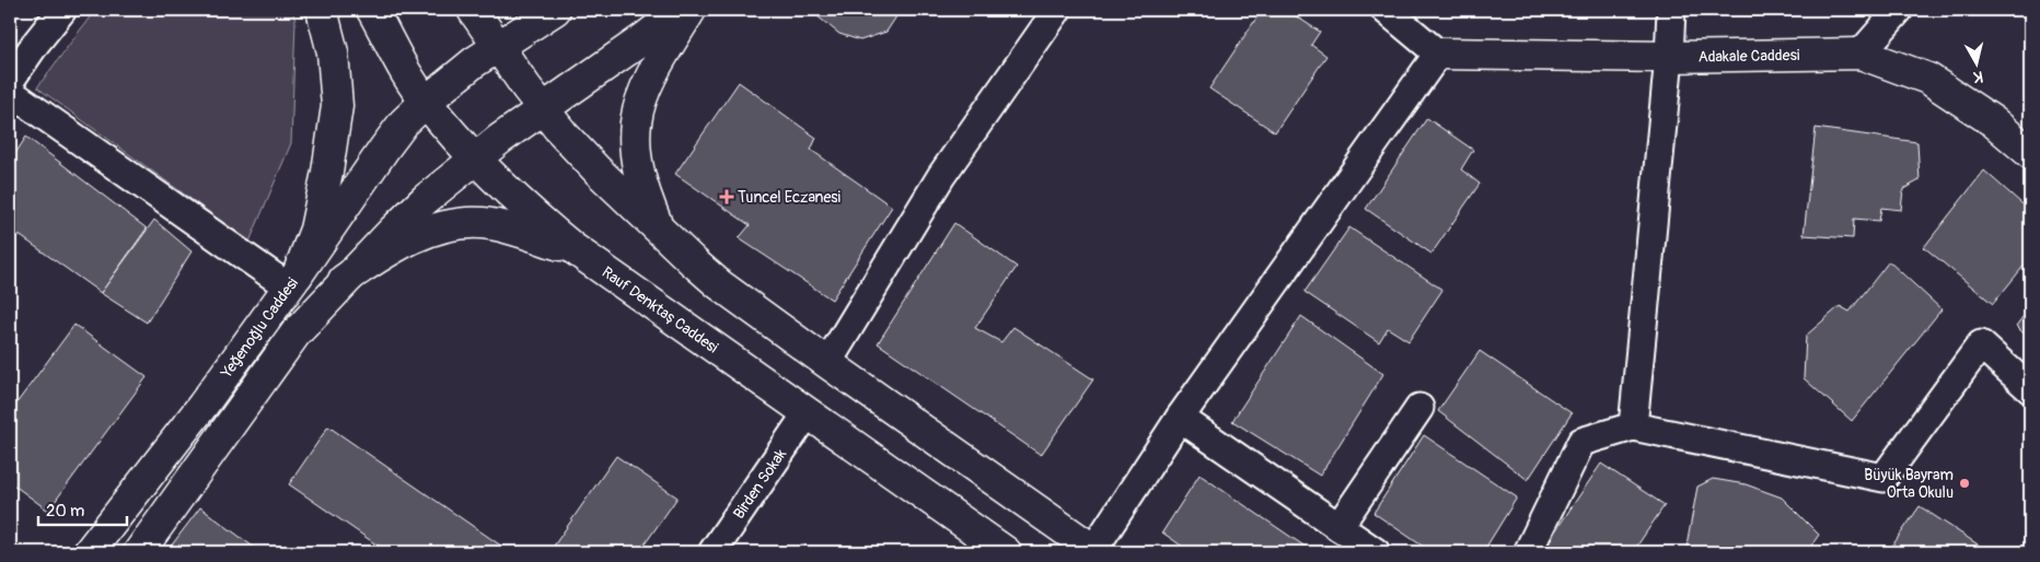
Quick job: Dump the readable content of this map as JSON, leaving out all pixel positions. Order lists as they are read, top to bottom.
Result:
{
  "streets": {
    "main road": ["Adakale Caddesi", "Rauf Denktaş Caddesi", "Yeğenoğlu Caddesi"],
    "street": ["Birden Sokak"]
  },
  "crossings": [
    ["Rauf Denktaş Caddesi", "Yeğenoğlu Caddesi"],
    ["Rauf Denktaş Caddesi", "Birden Sokak"]
  ],
  "places": {
    "health": ["Tuncel Eczanesi"],
    "other": ["Büyük Bayram Orta Okulu"]
  },
  "scale_bar": "20 m",
  "north": "bottom"
}
